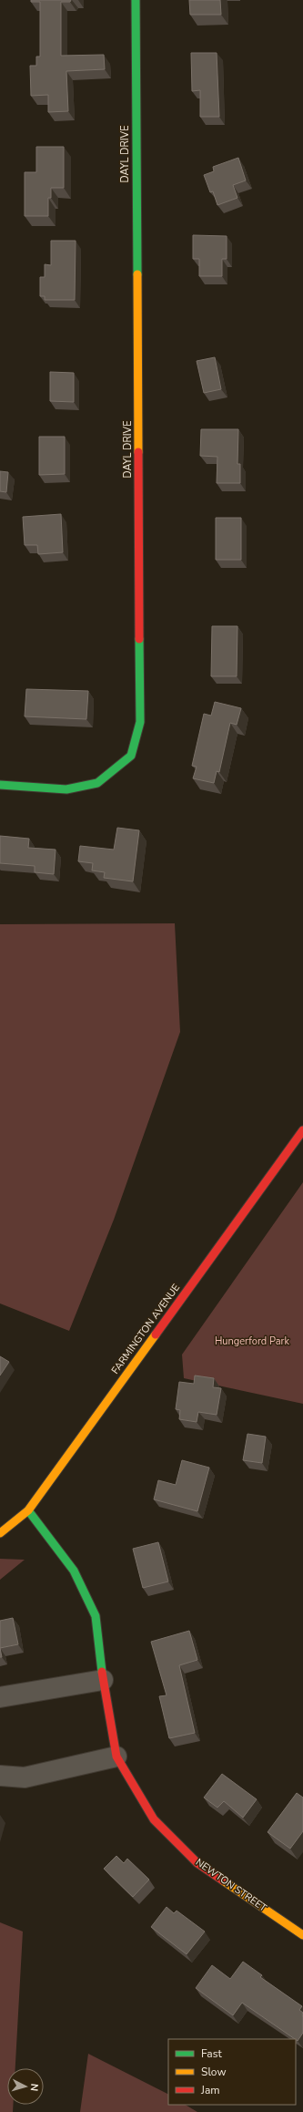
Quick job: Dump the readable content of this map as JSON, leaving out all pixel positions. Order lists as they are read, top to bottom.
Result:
{
  "streets": {
    "street": ["DAYL DRIVE", "FARMINGTON AVENUE", "NEWTON STREET"]
  },
  "crossings": [
    ["FARMINGTON AVENUE", "NEWTON STREET"]
  ],
  "parks": ["Hungerford Park"],
  "legend": ["Fast", "Slow", "Jam"],
  "north": "right"
}
